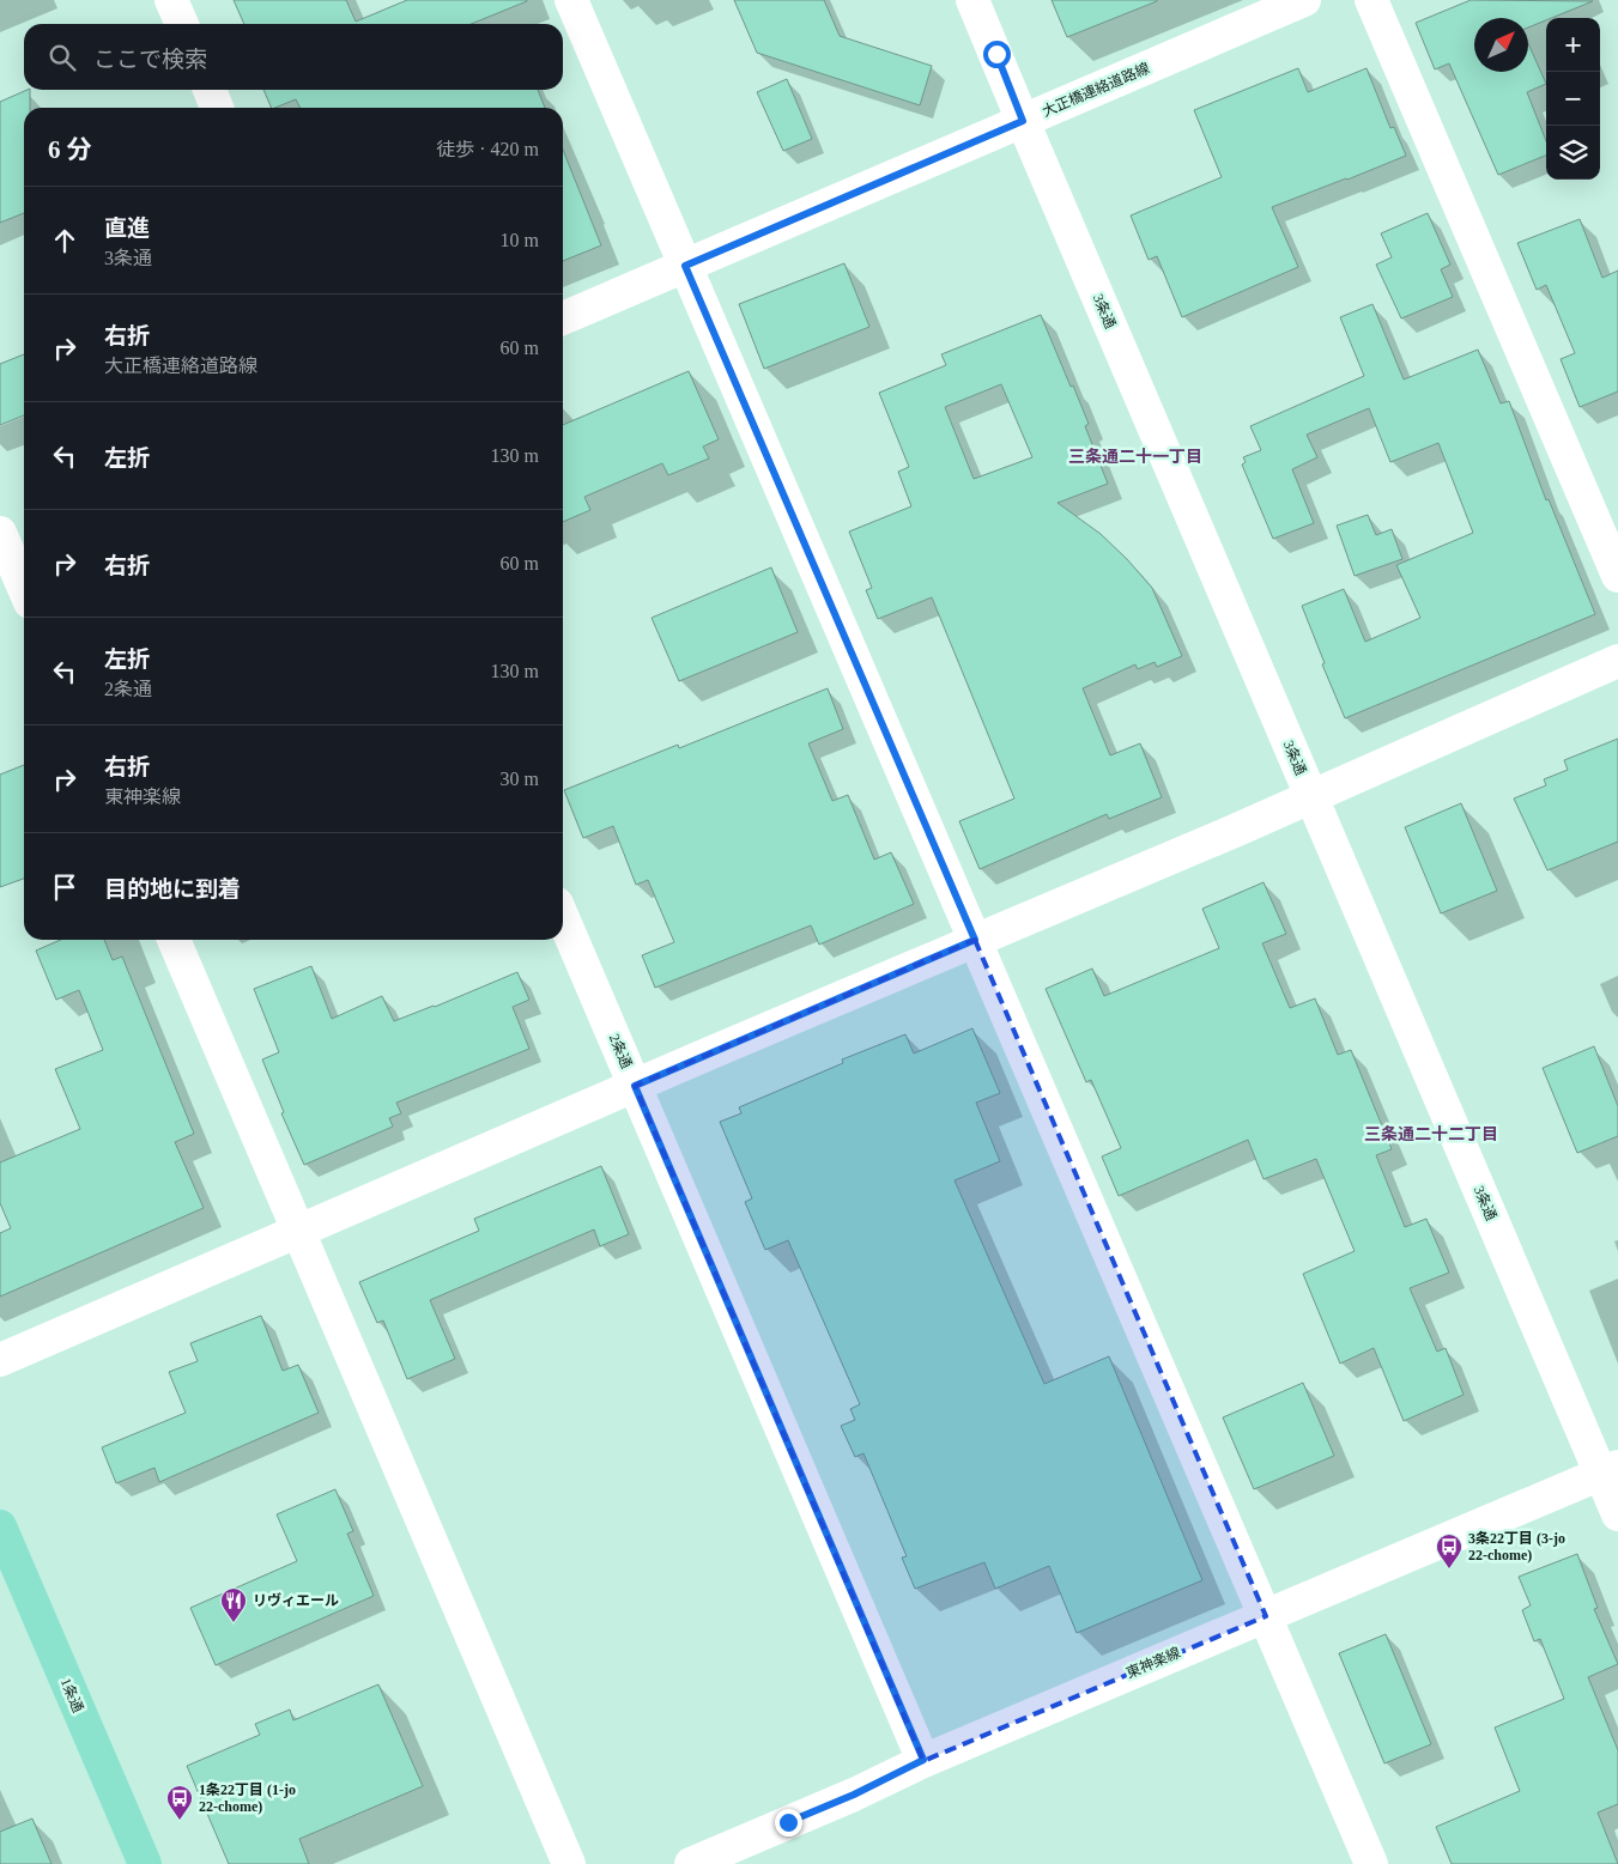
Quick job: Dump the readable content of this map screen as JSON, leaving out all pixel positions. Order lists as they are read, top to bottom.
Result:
{
  "streets": {
    "main road": ["1条通"],
    "street": [
      "大正橋連絡道路線",
      "3条通",
      "2条通",
      "東神楽線"
    ]
  },
  "crossings": [
    ["大正橋連絡道路線", "3条通"],
    ["3条通", "東神楽線"],
    ["2条通", "東神楽線"]
  ],
  "districts": ["三条通二十一丁目", "三条通二十二丁目"],
  "places": {
    "bus stop": ["3条22丁目 (3-jo 22-chome)", "1条22丁目 (1-jo 22-chome)"],
    "restaurant": ["リヴィエール"]
  },
  "north": "top right",
  "page": {
    "map_buttons": ["+", "−"],
    "search": "ここで検索",
    "heading": ["6 分", "徒歩 · 420 m"],
    "list": [
      ["直進", "3条通", "10 m"],
      ["右折", "大正橋連絡道路線", "60 m"],
      ["左折", "130 m"],
      ["右折", "60 m"],
      ["左折", "2条通", "130 m"],
      ["右折", "東神楽線", "30 m"],
      "目的地に到着"
    ]
  }
}
